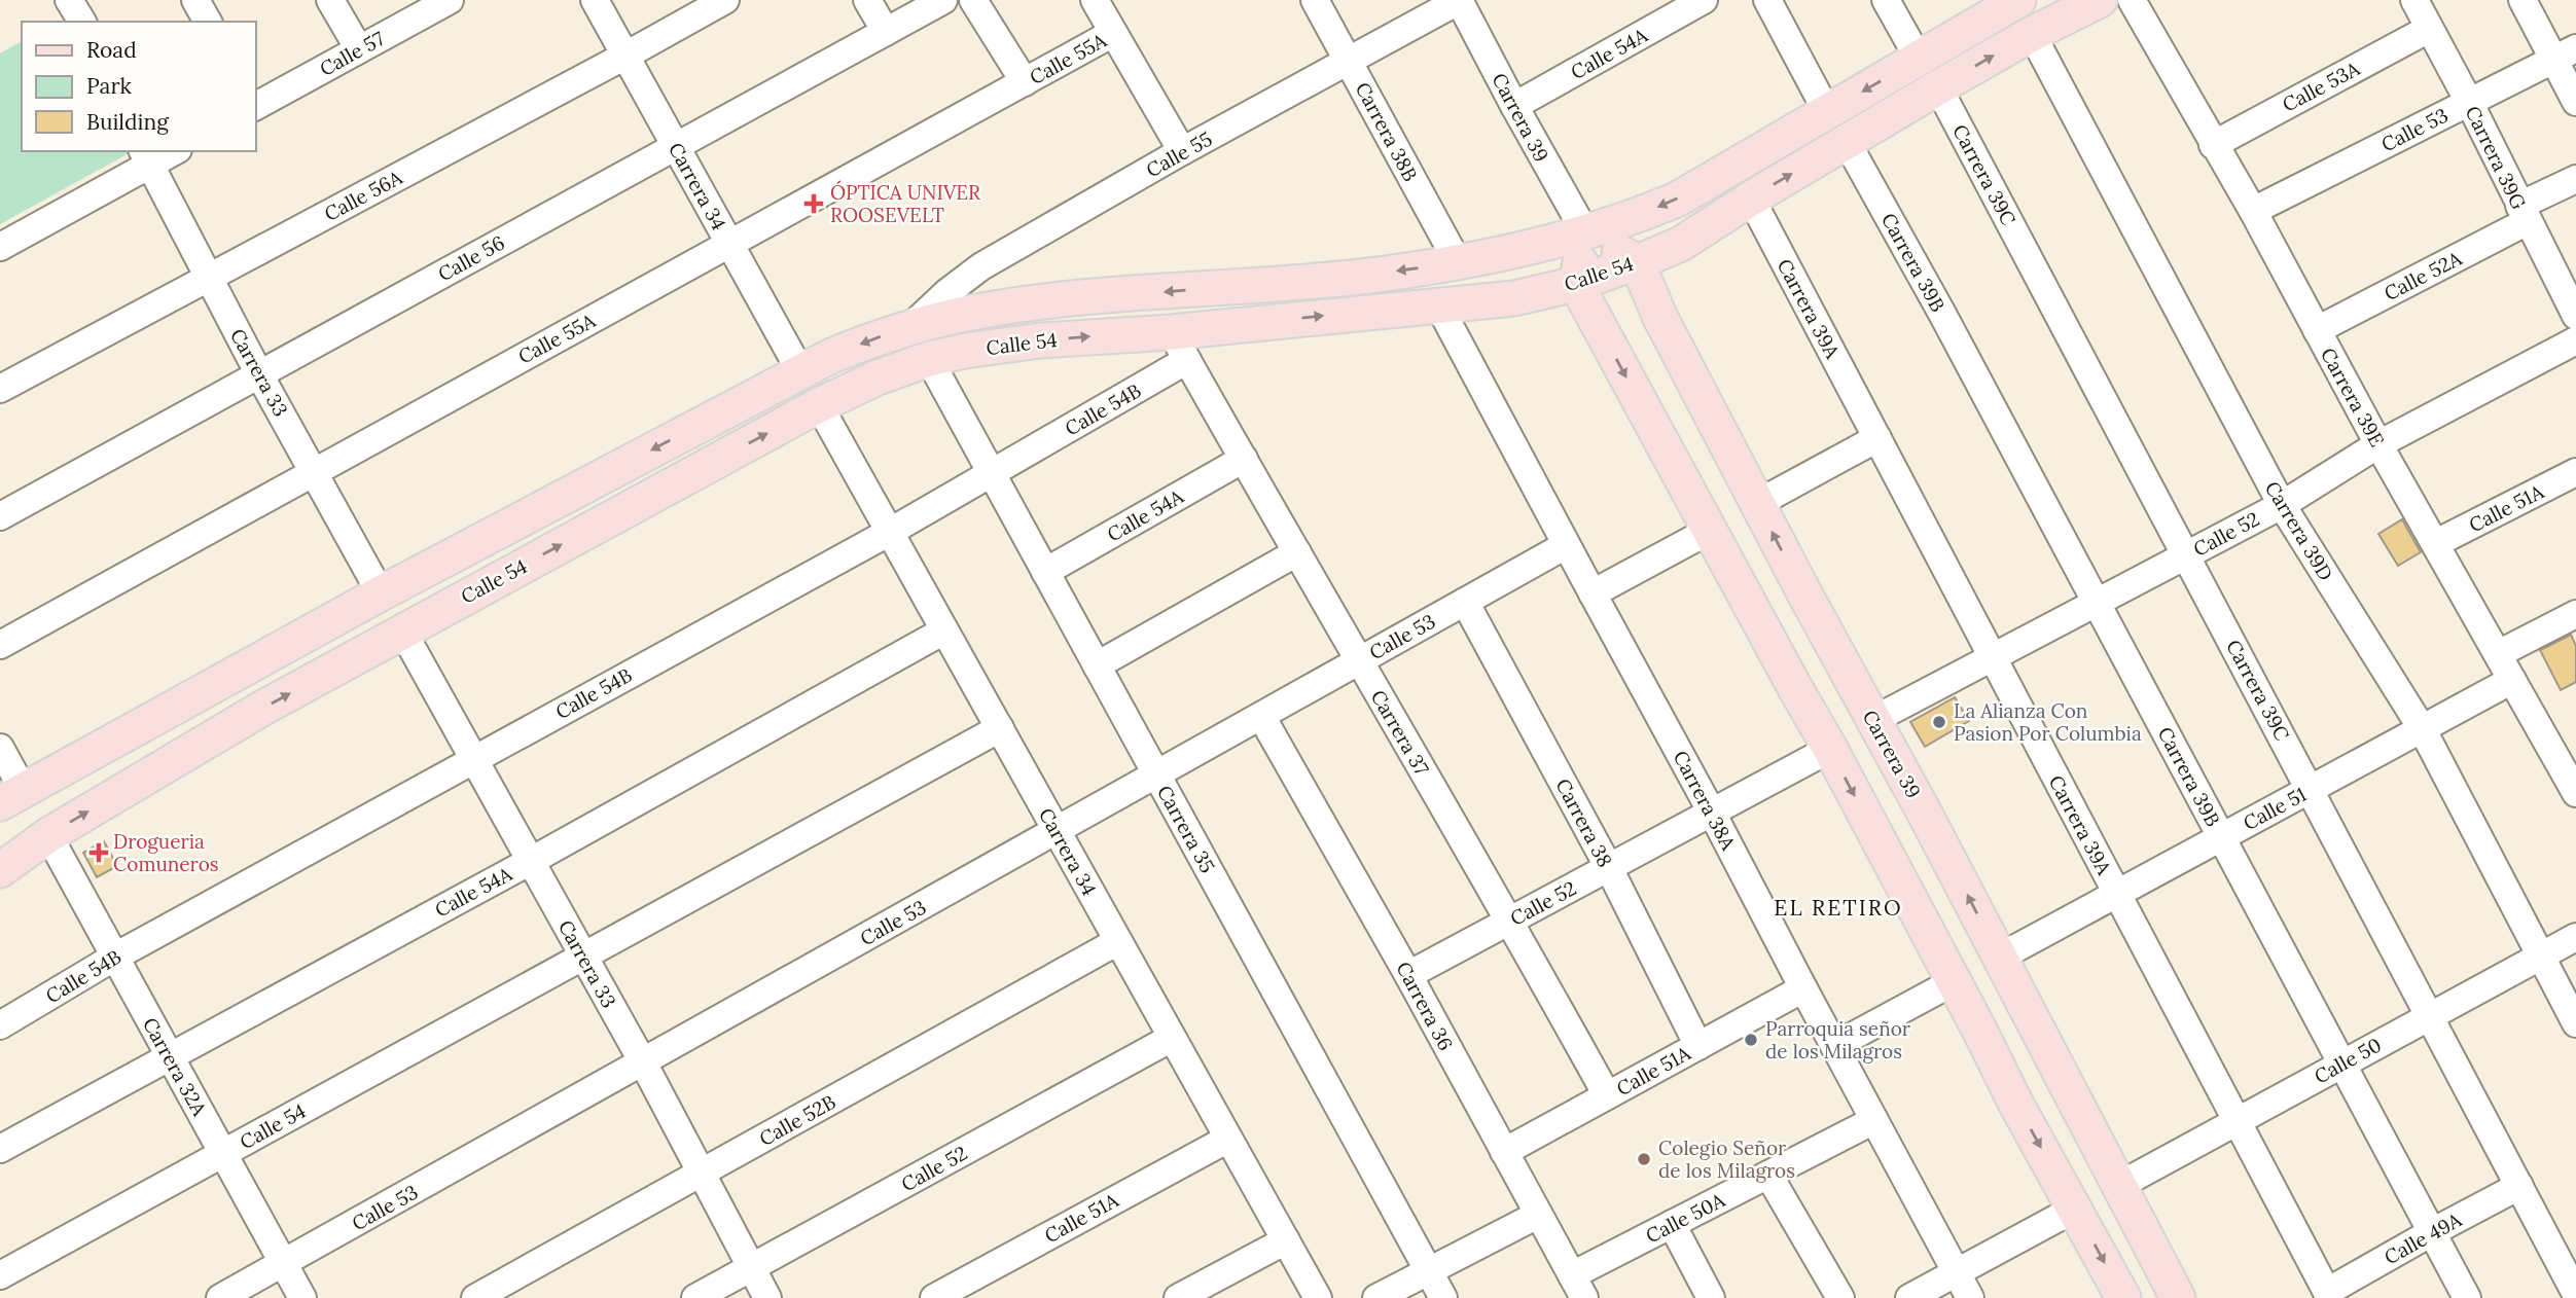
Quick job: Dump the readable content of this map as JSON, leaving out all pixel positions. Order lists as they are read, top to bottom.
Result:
{
  "streets": {
    "main road": ["Carrera 39", "Calle 54"],
    "street": [
      "Calle 57",
      "Calle 54A",
      "Calle 55A",
      "Calle 53A",
      "Calle 53",
      "Carrera 38B",
      "Calle 55",
      "Carrera 39G",
      "Carrera 39C",
      "Carrera 34",
      "Calle 56A",
      "Calle 56",
      "Carrera 39B",
      "Calle 52A",
      "Carrera 39A",
      "Carrera 33",
      "Carrera 39E",
      "Calle 54B",
      "Calle 51A",
      "Carrera 39D",
      "Calle 52",
      "Carrera 37",
      "Carrera 38A",
      "Calle 51",
      "Carrera 38",
      "Carrera 35",
      "Carrera 36",
      "Calle 50",
      "Carrera 32A",
      "Calle 52B",
      "Calle 50A",
      "Calle 49A"
    ]
  },
  "crossings": [
    ["Calle 54A", "Carrera 39"],
    ["Calle 54A", "Carrera 34"],
    ["Calle 54A", "Carrera 33"],
    ["Calle 54A", "Carrera 37"],
    ["Calle 54A", "Carrera 35"],
    ["Calle 54A", "Carrera 32A"],
    ["Calle 55A", "Carrera 34"],
    ["Calle 55A", "Carrera 33"],
    ["Calle 53A", "Carrera 39G"],
    ["Calle 53A", "Carrera 39E"],
    ["Carrera 39", "Calle 55"],
    ["Carrera 39", "Calle 54"],
    ["Carrera 39", "Calle 52"],
    ["Carrera 39", "Calle 51"],
    ["Carrera 39", "Calle 50"],
    ["Calle 53", "Carrera 39G"],
    ["Calle 53", "Carrera 34"],
    ["Calle 53", "Carrera 33"],
    ["Calle 53", "Carrera 39E"],
    ["Calle 53", "Carrera 37"],
    ["Calle 53", "Carrera 38A"],
    ["Calle 53", "Carrera 38"],
    ["Calle 53", "Carrera 35"],
    ["Calle 53", "Carrera 36"],
    ["Calle 53", "Carrera 32A"],
    ["Carrera 38B", "Calle 55"],
    ["Carrera 38B", "Calle 54"],
    ["Calle 55", "Calle 54"],
    ["Carrera 39G", "Calle 52A"],
    ["Carrera 39C", "Calle 54"],
    ["Carrera 39C", "Calle 52"],
    ["Carrera 39C", "Calle 51"],
    ["Carrera 39C", "Calle 50"],
    ["Carrera 39C", "Calle 49A"],
    ["Carrera 34", "Calle 56A"],
    ["Carrera 34", "Calle 56"],
    ["Carrera 34", "Calle 54"],
    ["Carrera 34", "Calle 54B"],
    ["Carrera 34", "Calle 51A"],
    ["Carrera 34", "Calle 52"],
    ["Carrera 34", "Calle 52B"],
    ["Calle 56A", "Carrera 33"],
    ["Calle 56", "Carrera 33"],
    ["Carrera 39B", "Calle 54"],
    ["Carrera 39B", "Calle 52"],
    ["Carrera 39B", "Calle 51"],
    ["Carrera 39B", "Calle 50"],
    ["Carrera 39B", "Calle 49A"],
    ["Calle 54", "Carrera 39A"],
    ["Calle 54", "Carrera 33"],
    ["Calle 54", "Calle 54B"],
    ["Calle 54", "Carrera 39D"],
    ["Calle 54", "Carrera 37"],
    ["Calle 54", "Carrera 38A"],
    ["Calle 54", "Carrera 35"],
    ["Calle 54", "Carrera 32A"],
    ["Calle 52A", "Carrera 39E"],
    ["Carrera 39A", "Calle 52"],
    ["Carrera 39A", "Calle 51"],
    ["Carrera 39A", "Calle 50"],
    ["Carrera 39A", "Calle 49A"],
    ["Carrera 33", "Calle 54B"],
    ["Carrera 33", "Calle 52"],
    ["Carrera 33", "Calle 52B"],
    ["Carrera 39E", "Calle 51A"],
    ["Carrera 39E", "Calle 52"],
    ["Carrera 39E", "Calle 51"],
    ["Calle 54B", "Carrera 37"],
    ["Calle 54B", "Carrera 35"],
    ["Calle 54B", "Carrera 32A"],
    ["Calle 51A", "Carrera 37"],
    ["Calle 51A", "Carrera 38A"],
    ["Calle 51A", "Carrera 38"],
    ["Calle 51A", "Carrera 36"],
    ["Carrera 39D", "Calle 52"],
    ["Carrera 39D", "Calle 51"],
    ["Carrera 39D", "Calle 50"],
    ["Calle 52", "Carrera 37"],
    ["Calle 52", "Carrera 38A"],
    ["Calle 52", "Carrera 38"],
    ["Calle 52", "Carrera 36"],
    ["Carrera 38A", "Calle 50A"],
    ["Carrera 36", "Calle 50A"]
  ],
  "districts": ["EL RETIRO"],
  "places": {
    "health": ["ÓPTICA UNIVER ROOSEVELT", "Drogueria Comuneros"],
    "other": ["La Alianza Con Pasion Por Columbia", "Parroquia señor de los Milagros", "Colegio Señor de los Milagros"]
  },
  "legend": ["Road", "Park", "Building"]
}
